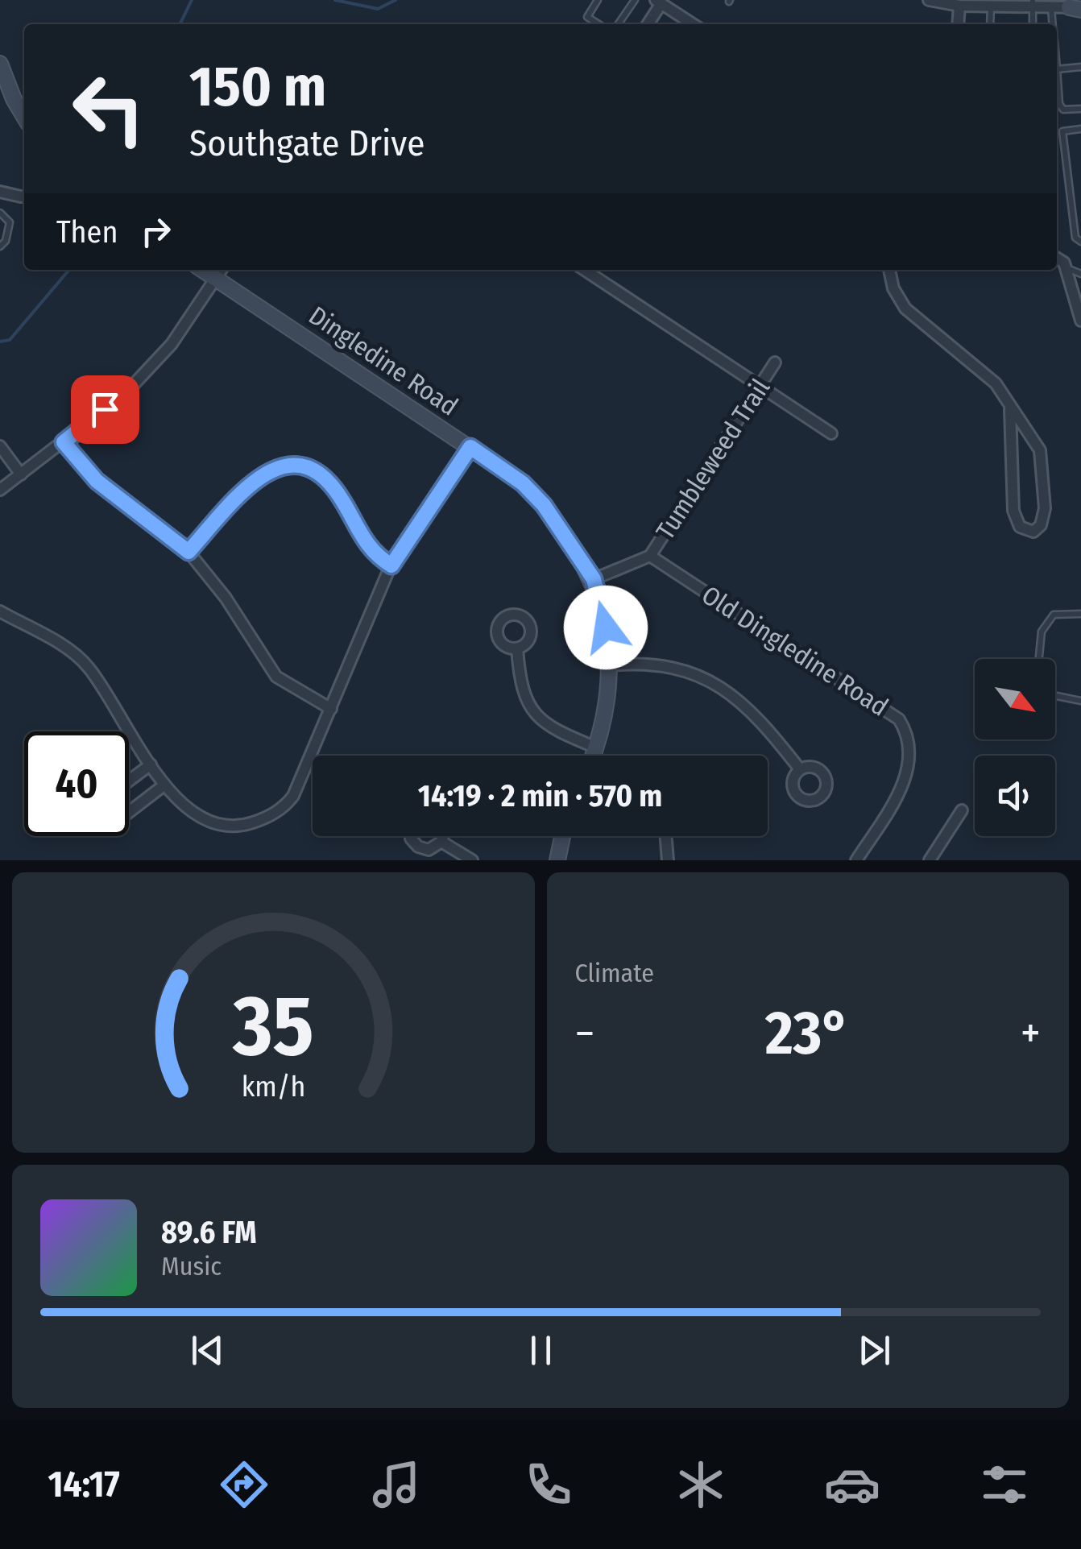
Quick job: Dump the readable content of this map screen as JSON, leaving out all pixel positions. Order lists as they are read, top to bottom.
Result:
{
  "streets": {
    "street": ["Dingledine Road", "Tumbleweed Trail", "Old Dingledine Road"]
  },
  "crossings": [
    ["Tumbleweed Trail", "Old Dingledine Road"]
  ],
  "north": "bottom right",
  "page": {
    "turn": ["150 m", "Southgate Drive"],
    "then": "Then",
    "limit": "40",
    "trip": "14:19 · 2 min · 570 m",
    "tile": "Climate",
    "heat": ["−", "23°", "+"],
    "song": ["89.6 FM", "Music"],
    "tabs": "14:17",
    "gauge": ["35", "km/h"]
  }
}
